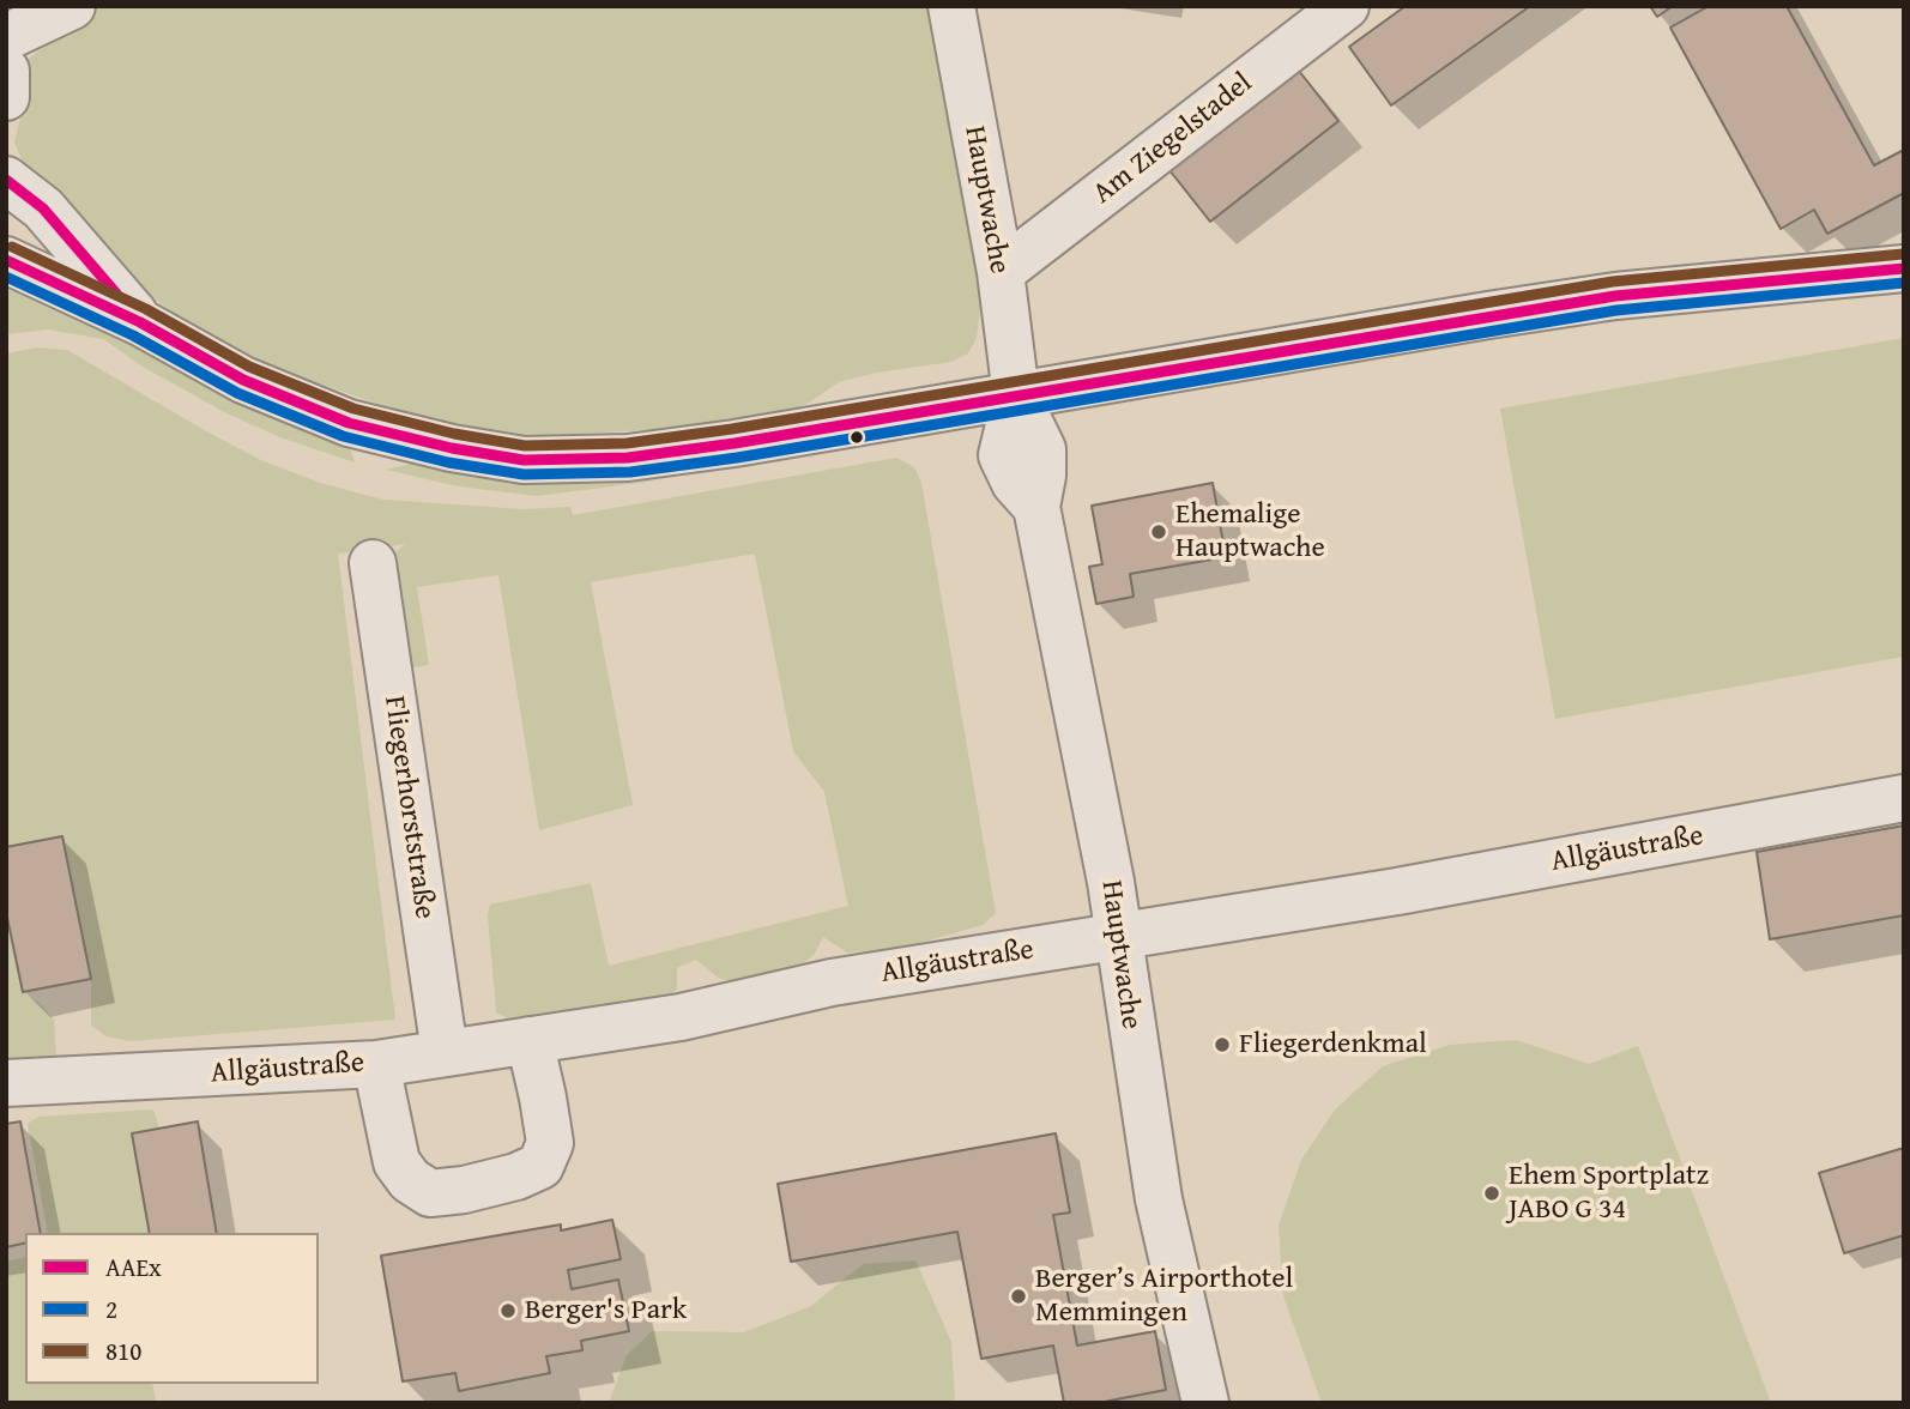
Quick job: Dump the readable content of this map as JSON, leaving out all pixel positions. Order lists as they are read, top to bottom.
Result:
{
  "streets": {
    "street": [
      "Am Ziegelstadel",
      "Hauptwache",
      "Fliegerhorststraße",
      "Allgäustraße"
    ]
  },
  "crossings": [
    ["Am Ziegelstadel", "Hauptwache"],
    ["Hauptwache", "Allgäustraße"],
    ["Fliegerhorststraße", "Allgäustraße"]
  ],
  "places": [
    "Ehemalige Hauptwache",
    "Fliegerdenkmal",
    "Ehem Sportplatz JABO G 34",
    "Berger’s Airporthotel Memmingen",
    "Berger's Park"
  ],
  "lines": ["transit line AAEx", "transit line 810", "transit line 2"],
  "legend": ["AAEx", "2", "810"]
}
